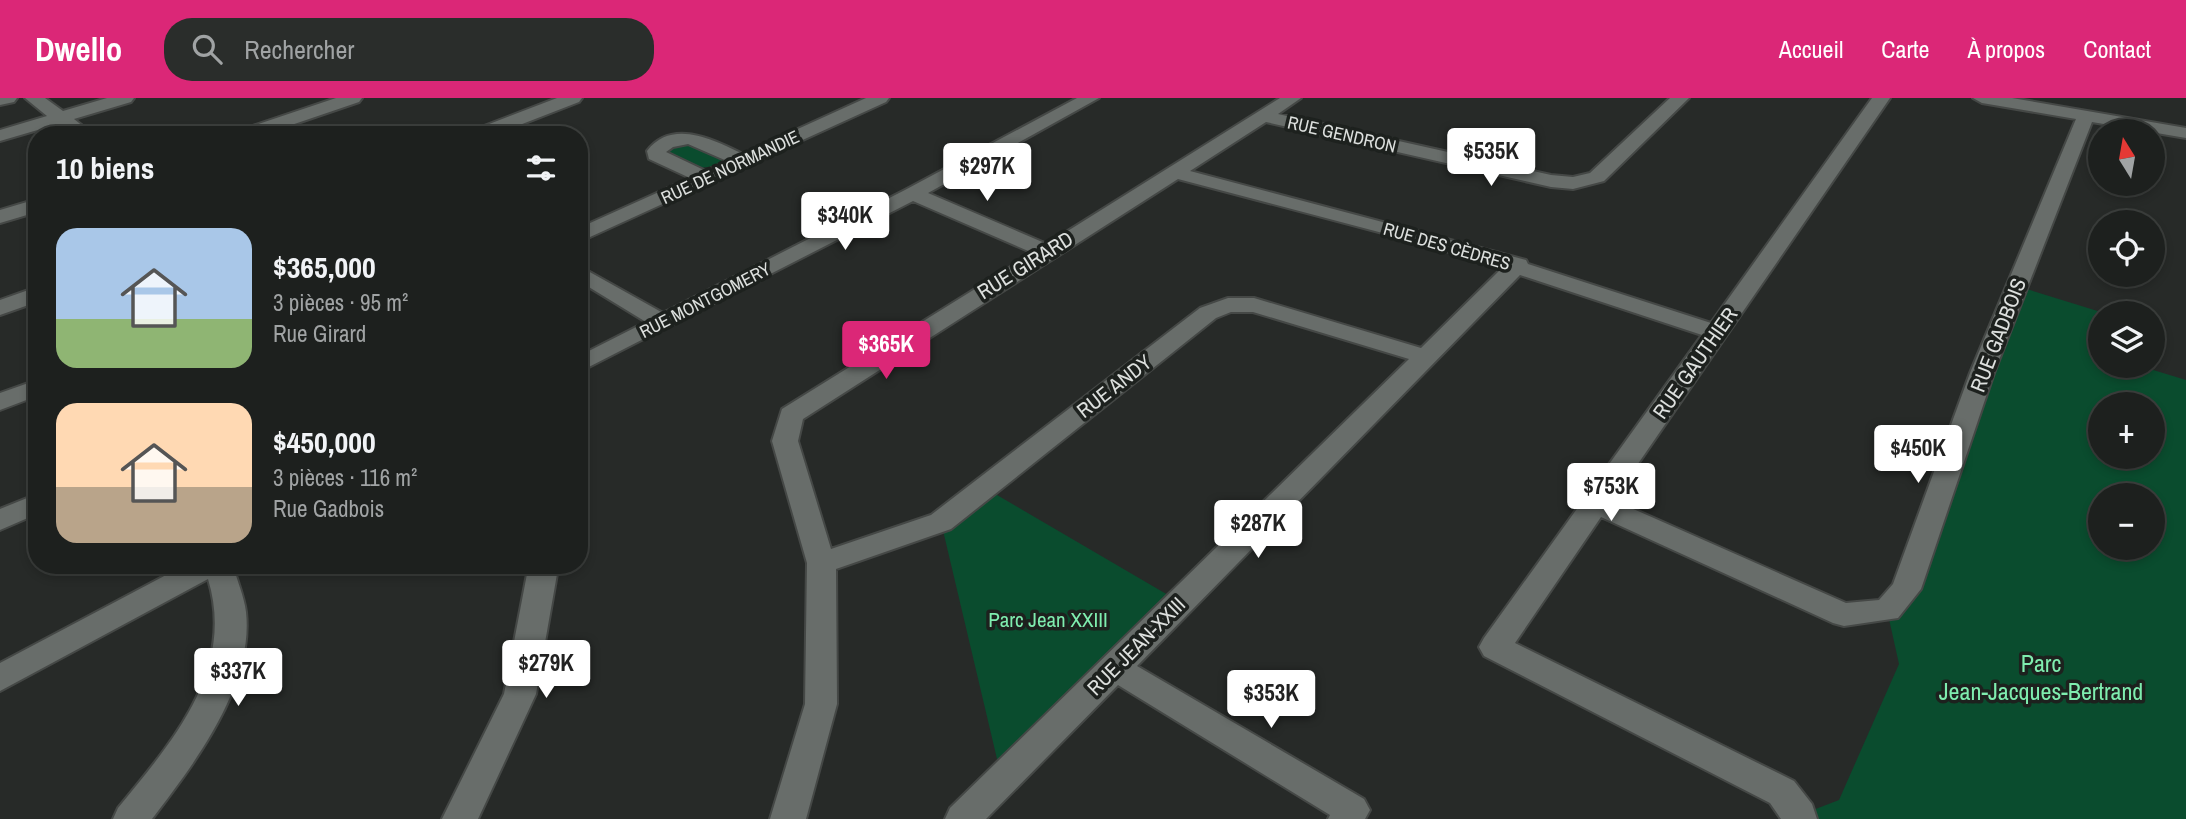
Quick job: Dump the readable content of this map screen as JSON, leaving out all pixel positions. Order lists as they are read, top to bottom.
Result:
{
  "streets": {
    "street": [
      "RUE GENDRON",
      "RUE DE NORMANDIE",
      "RUE DES CÈDRES",
      "RUE GIRARD",
      "RUE MONTGOMERY",
      "RUE GADBOIS",
      "RUE GAUTHIER",
      "RUE ANDY",
      "RUE JEAN-XXIII"
    ]
  },
  "crossings": [
    ["RUE GENDRON", "RUE GIRARD"],
    ["RUE DES CÈDRES", "RUE GIRARD"],
    ["RUE DES CÈDRES", "RUE GAUTHIER"],
    ["RUE DES CÈDRES", "RUE JEAN-XXIII"],
    ["RUE GIRARD", "RUE ANDY"],
    ["RUE GADBOIS", "RUE GAUTHIER"],
    ["RUE ANDY", "RUE JEAN-XXIII"]
  ],
  "parks": ["Parc Jean XXIII", "Parc Jean-Jacques-Bertrand"],
  "north": "top",
  "page": {
    "header": "Dwello",
    "search": "Rechercher",
    "nav": [
      "Accueil",
      "Carte",
      "À propos",
      "Contact"
    ],
    "map_buttons": ["+", "−"],
    "heading": "10 biens",
    "price": [
      "$535K",
      "$297K",
      "$340K",
      "$365K",
      "$450K",
      "$753K",
      "$287K",
      "$279K",
      "$337K",
      "$353K"
    ],
    "list": [
      {
        "name": "$365,000",
        "note": "3 pièces · 95 m² · Rue Girard"
      },
      {
        "name": "$450,000",
        "note": "3 pièces · 116 m² · Rue Gadbois"
      }
    ]
  }
}
